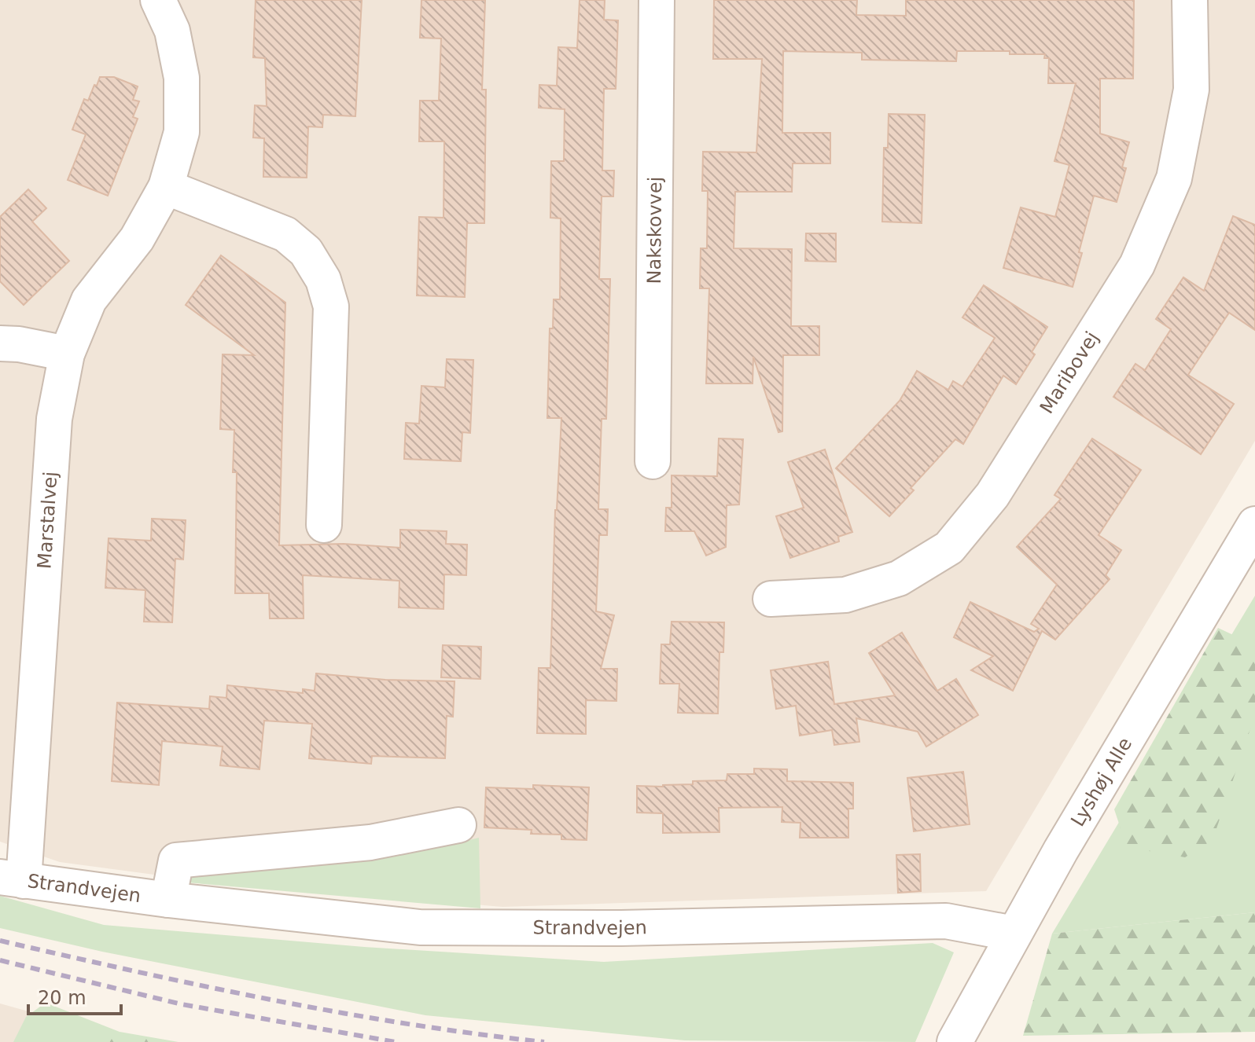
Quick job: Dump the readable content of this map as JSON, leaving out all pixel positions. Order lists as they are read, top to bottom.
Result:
{
  "streets": {
    "street": [
      "Nakskovvej",
      "Maribovej",
      "Marstalvej",
      "Lyshøj Alle",
      "Strandvejen"
    ]
  },
  "crossings": [
    ["Marstalvej", "Strandvejen"],
    ["Lyshøj Alle", "Strandvejen"]
  ],
  "scale_bar": "20 m"
}
